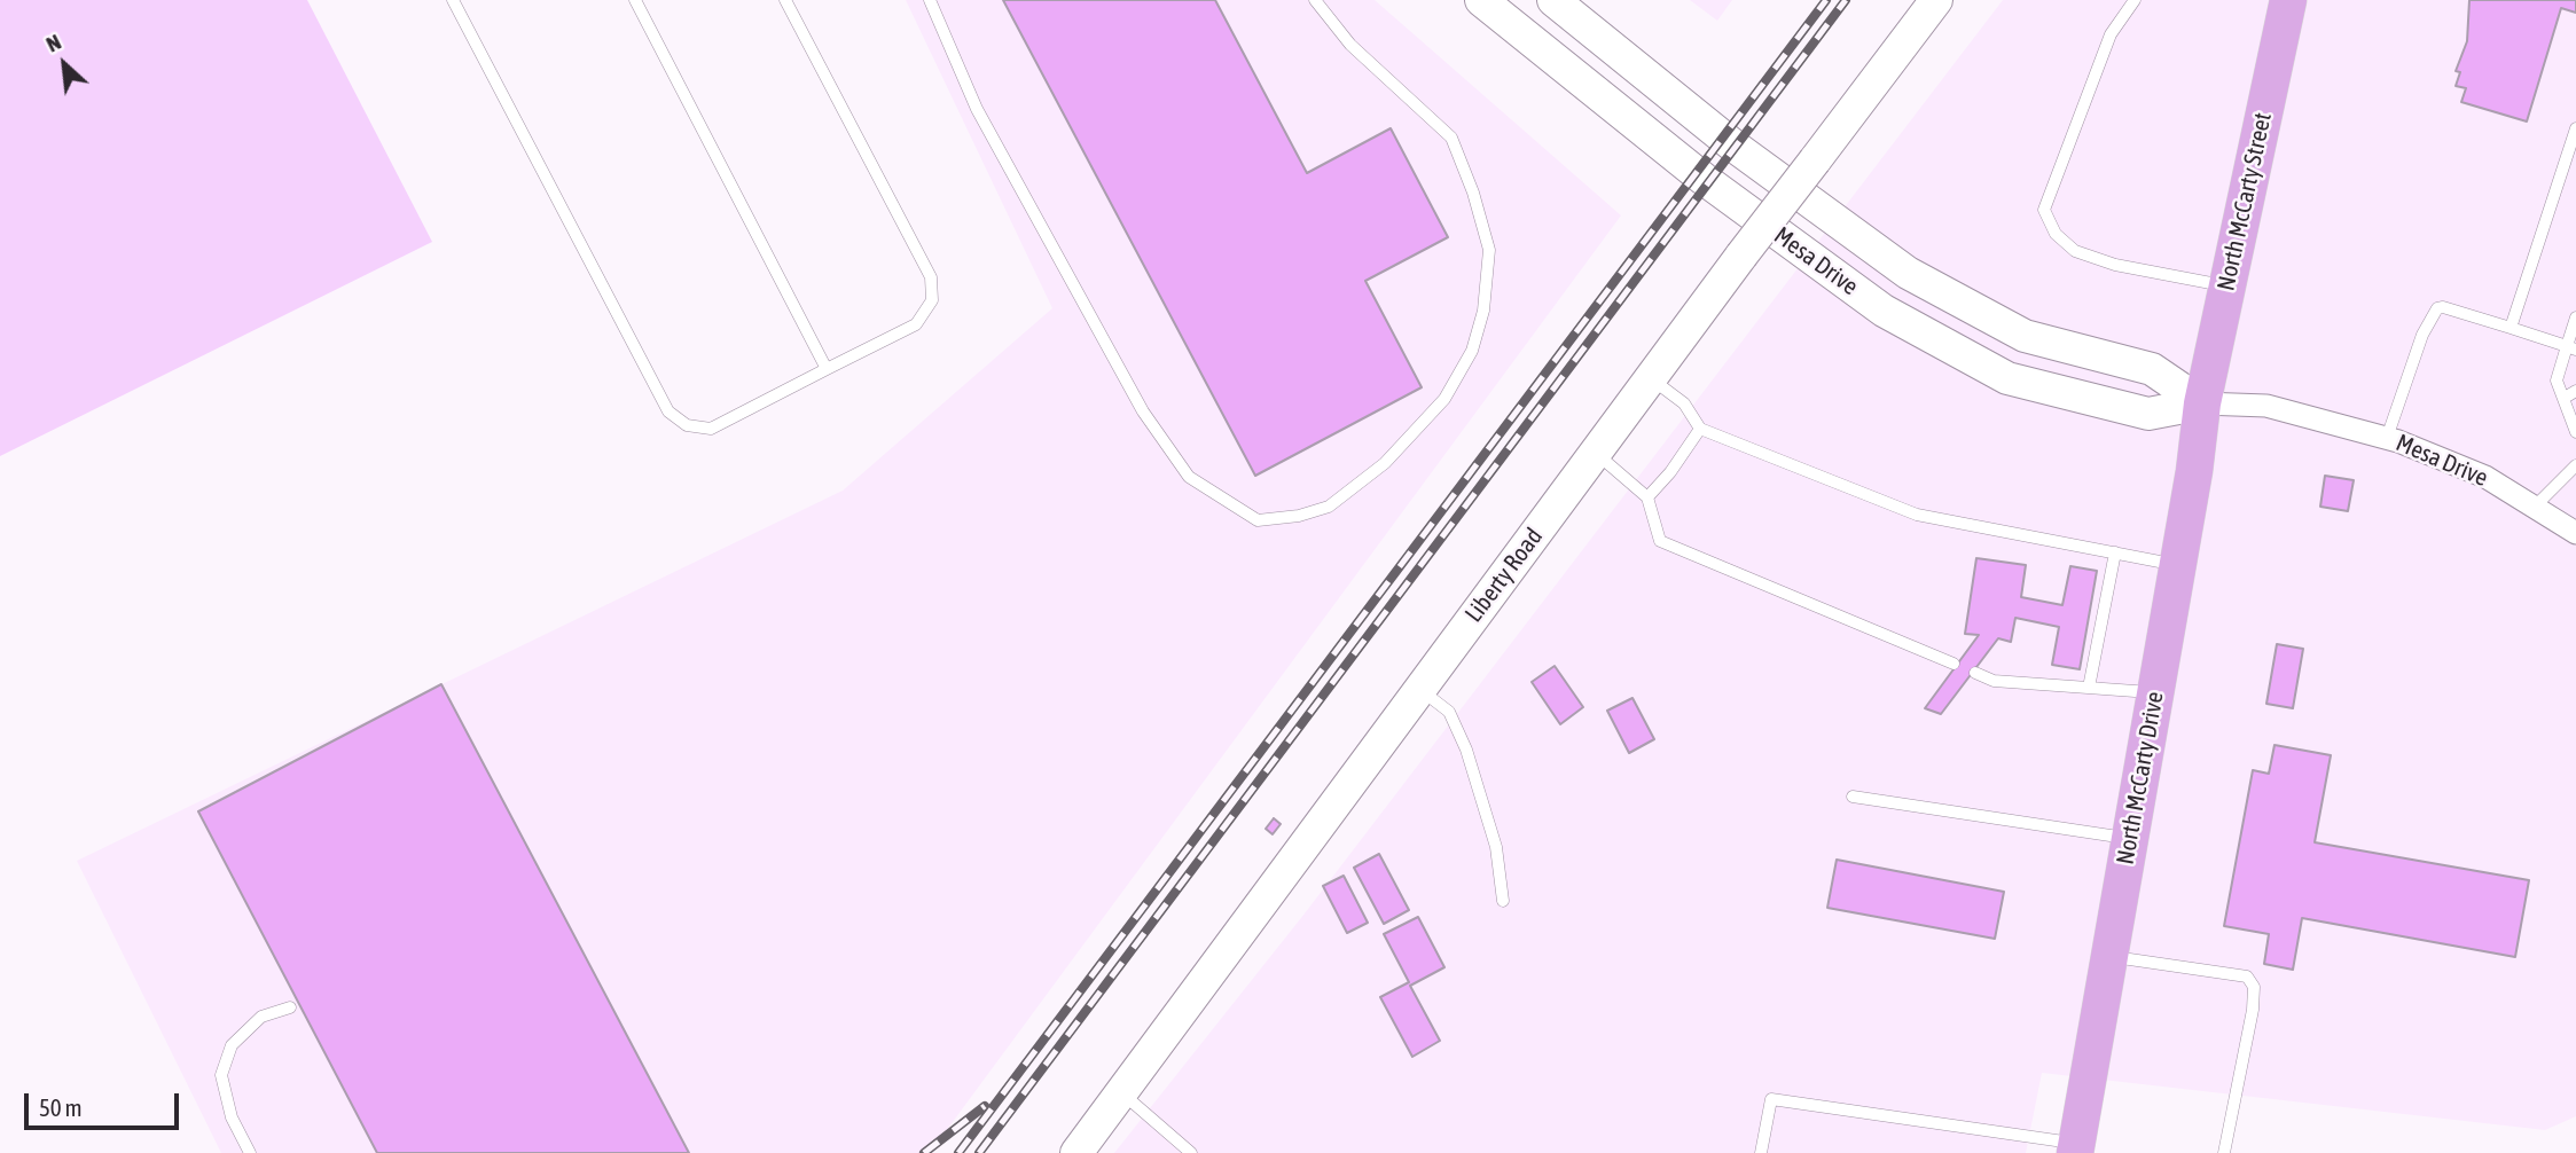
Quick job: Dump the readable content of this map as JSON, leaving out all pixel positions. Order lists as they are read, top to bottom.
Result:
{
  "streets": {
    "main road": [
      "North McCarty Street",
      "Mesa Drive",
      "Liberty Road",
      "North McCarty Drive"
    ]
  },
  "crossings": [
    ["North McCarty Street", "Mesa Drive"],
    ["North McCarty Street", "North McCarty Drive"],
    ["Mesa Drive", "North McCarty Drive"]
  ],
  "scale_bar": "50 m",
  "north": "top left"
}
